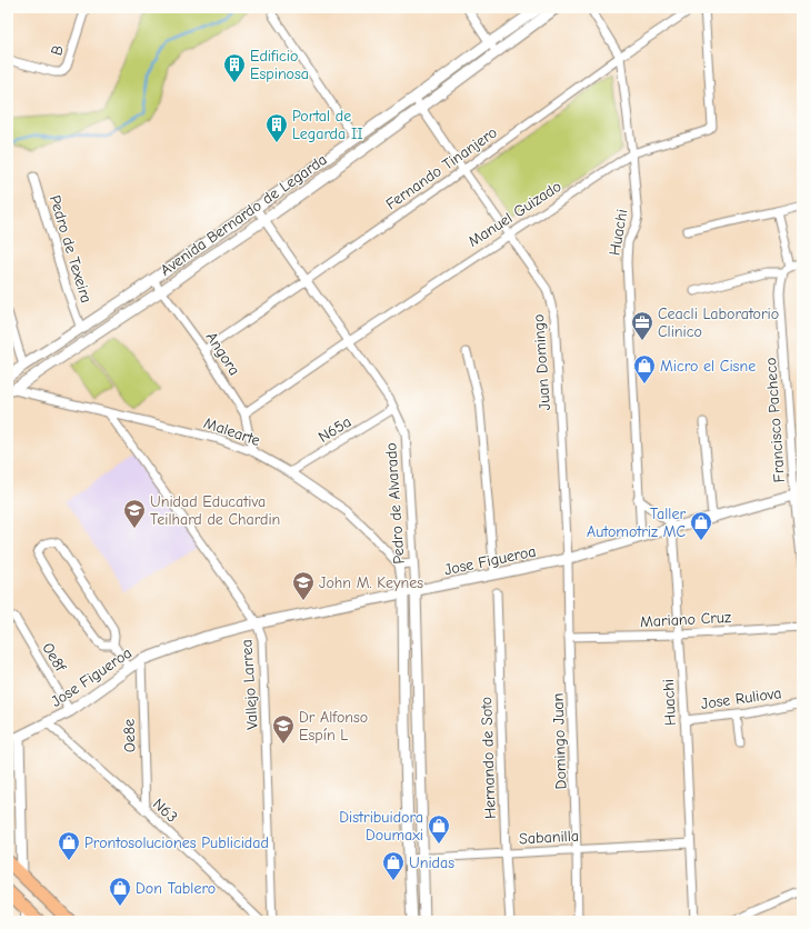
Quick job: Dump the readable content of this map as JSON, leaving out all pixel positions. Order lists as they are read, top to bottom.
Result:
{
  "streets": {
    "street": [
      "B",
      "Fernando Tinanjero",
      "Manuel Guizado",
      "Avenida Bernardo de Legarda",
      "Huachi",
      "Pedro de Texeira",
      "Angora",
      "Juan Domingo",
      "Francisco Pacheco",
      "N65a",
      "Malearte",
      "Pedro de Alvarado",
      "Jose Figueroa",
      "Mariano Cruz",
      "Oe8f",
      "Vallejo Larrea",
      "Jose Ruliova",
      "Oe8e",
      "Domingo Juan",
      "Hernando de Soto",
      "N63",
      "Sabanilla"
    ]
  },
  "crossings": [
    ["Fernando Tinanjero", "Huachi"],
    ["Fernando Tinanjero", "Angora"],
    ["Fernando Tinanjero", "Juan Domingo"],
    ["Fernando Tinanjero", "Pedro de Alvarado"],
    ["Manuel Guizado", "Huachi"],
    ["Manuel Guizado", "Angora"],
    ["Manuel Guizado", "Juan Domingo"],
    ["Manuel Guizado", "Pedro de Alvarado"],
    ["Avenida Bernardo de Legarda", "Pedro de Texeira"],
    ["Avenida Bernardo de Legarda", "Angora"],
    ["Avenida Bernardo de Legarda", "Juan Domingo"],
    ["Avenida Bernardo de Legarda", "Malearte"],
    ["Avenida Bernardo de Legarda", "Pedro de Alvarado"],
    ["Huachi", "Jose Figueroa"],
    ["Huachi", "Mariano Cruz"],
    ["Huachi", "Jose Ruliova"],
    ["Huachi", "Sabanilla"],
    ["Angora", "Malearte"],
    ["Juan Domingo", "Jose Figueroa"],
    ["Juan Domingo", "Domingo Juan"],
    ["Francisco Pacheco", "Jose Figueroa"],
    ["N65a", "Malearte"],
    ["N65a", "Pedro de Alvarado"],
    ["Malearte", "Pedro de Alvarado"],
    ["Malearte", "Vallejo Larrea"],
    ["Pedro de Alvarado", "Jose Figueroa"],
    ["Pedro de Alvarado", "Sabanilla"],
    ["Jose Figueroa", "Oe8f"],
    ["Jose Figueroa", "Vallejo Larrea"],
    ["Jose Figueroa", "Oe8e"],
    ["Jose Figueroa", "Domingo Juan"],
    ["Jose Figueroa", "N63"],
    ["Mariano Cruz", "Domingo Juan"],
    ["Oe8e", "N63"],
    ["Domingo Juan", "Sabanilla"],
    ["Hernando de Soto", "Sabanilla"]
  ],
  "places": {
    "building": ["Edificio Espinosa", "Portal de Legarda II"],
    "office": ["Ceacli Laboratorio Clinico"],
    "shop": [
      "Micro el Cisne",
      "Taller Automotriz MC",
      "Distribuidora Doumaxi",
      "Prontosoluciones Publicidad",
      "Unidas",
      "Don Tablero"
    ],
    "school or university": ["Unidad Educativa Teilhard de Chardin", "John M. Keynes", "Dr Alfonso Espín L"]
  }
}
